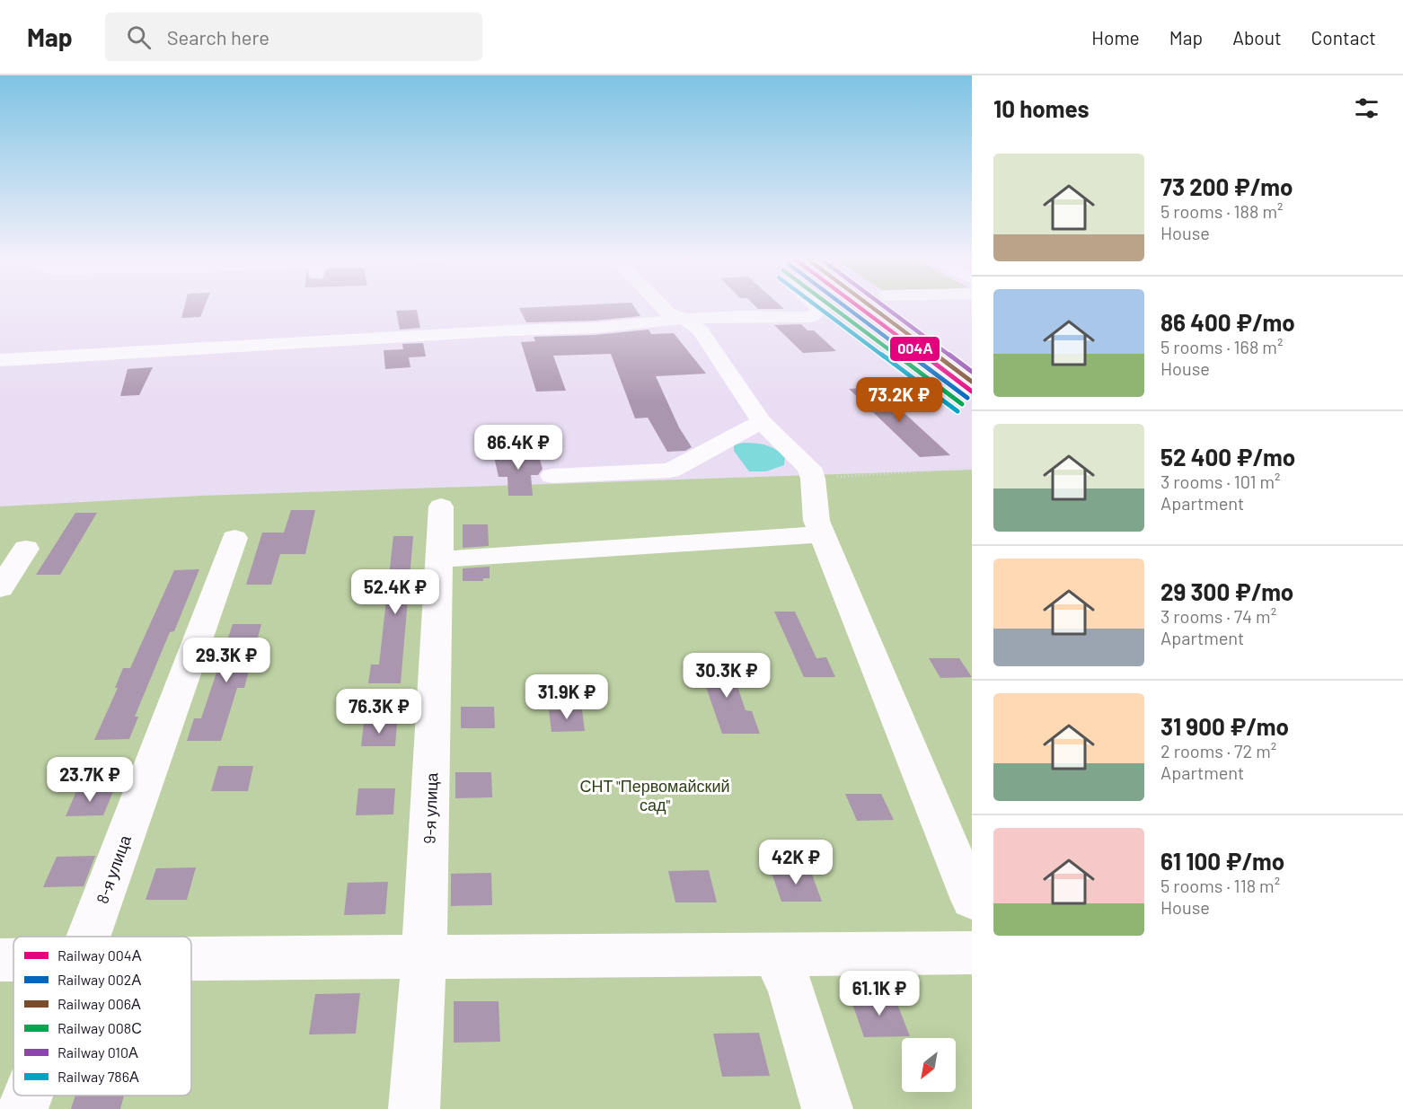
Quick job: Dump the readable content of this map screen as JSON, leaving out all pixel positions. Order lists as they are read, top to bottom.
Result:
{
  "streets": {
    "street": ["9-я улица", "8-я улица"]
  },
  "parks": ["СНТ \"Первомайский сад\""],
  "lines": [
    "rail line 004А",
    "rail line 002А",
    "rail line 006А",
    "rail line 008С",
    "rail line 010А",
    "rail line 786А"
  ],
  "legend": [
    "Railway 004А",
    "Railway 002А",
    "Railway 006А",
    "Railway 008С",
    "Railway 010А",
    "Railway 786А"
  ],
  "north": "bottom left",
  "page": {
    "header": "Map",
    "search": "Search here",
    "nav": [
      "Home",
      "Map",
      "About",
      "Contact"
    ],
    "heading": "10 homes",
    "list": [
      {
        "name": "73 200 ₽/mo",
        "note": "5 rooms · 188 m² · House"
      },
      {
        "name": "86 400 ₽/mo",
        "note": "5 rooms · 168 m² · House"
      },
      {
        "name": "52 400 ₽/mo",
        "note": "3 rooms · 101 m² · Apartment"
      },
      {
        "name": "29 300 ₽/mo",
        "note": "3 rooms · 74 m² · Apartment"
      },
      {
        "name": "31 900 ₽/mo",
        "note": "2 rooms · 72 m² · Apartment"
      },
      {
        "name": "61 100 ₽/mo",
        "note": "5 rooms · 118 m² · House"
      }
    ],
    "price": [
      "73.2K ₽",
      "86.4K ₽",
      "52.4K ₽",
      "29.3K ₽",
      "30.3K ₽",
      "31.9K ₽",
      "76.3K ₽",
      "23.7K ₽",
      "42K ₽",
      "61.1K ₽"
    ]
  }
}
